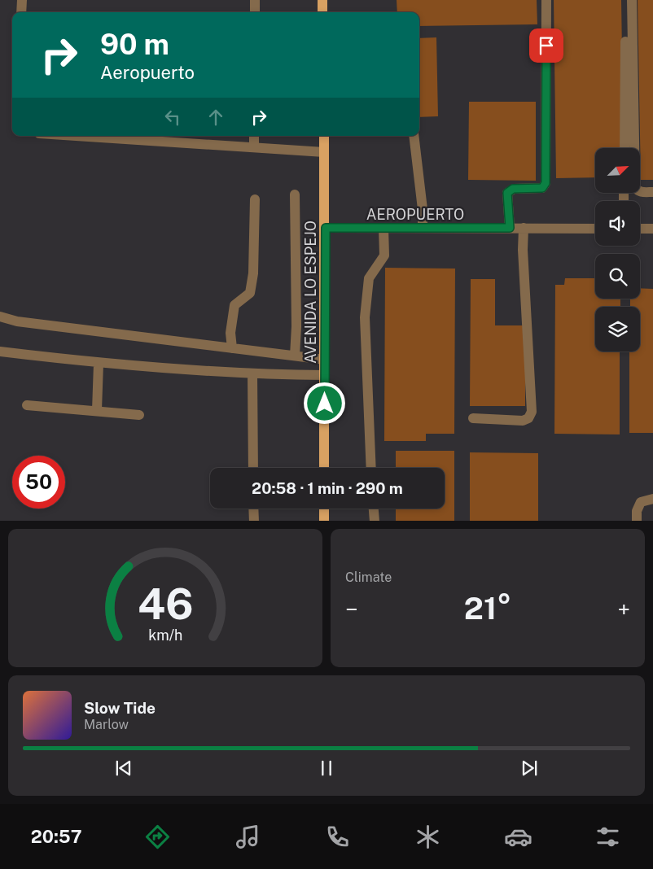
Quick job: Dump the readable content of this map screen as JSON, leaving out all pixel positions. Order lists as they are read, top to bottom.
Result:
{
  "streets": {
    "main road": ["AVENIDA LO ESPEJO"],
    "street": ["AEROPUERTO"]
  },
  "crossings": [
    ["AEROPUERTO", "AVENIDA LO ESPEJO"]
  ],
  "north": "top right",
  "page": {
    "turn": ["90 m", "Aeropuerto"],
    "limit": "50",
    "trip": "20:58 · 1 min · 290 m",
    "tile": "Climate",
    "heat": ["−", "21°", "+"],
    "song": ["Slow Tide", "Marlow"],
    "tabs": "20:57",
    "gauge": ["46", "km/h"]
  }
}
